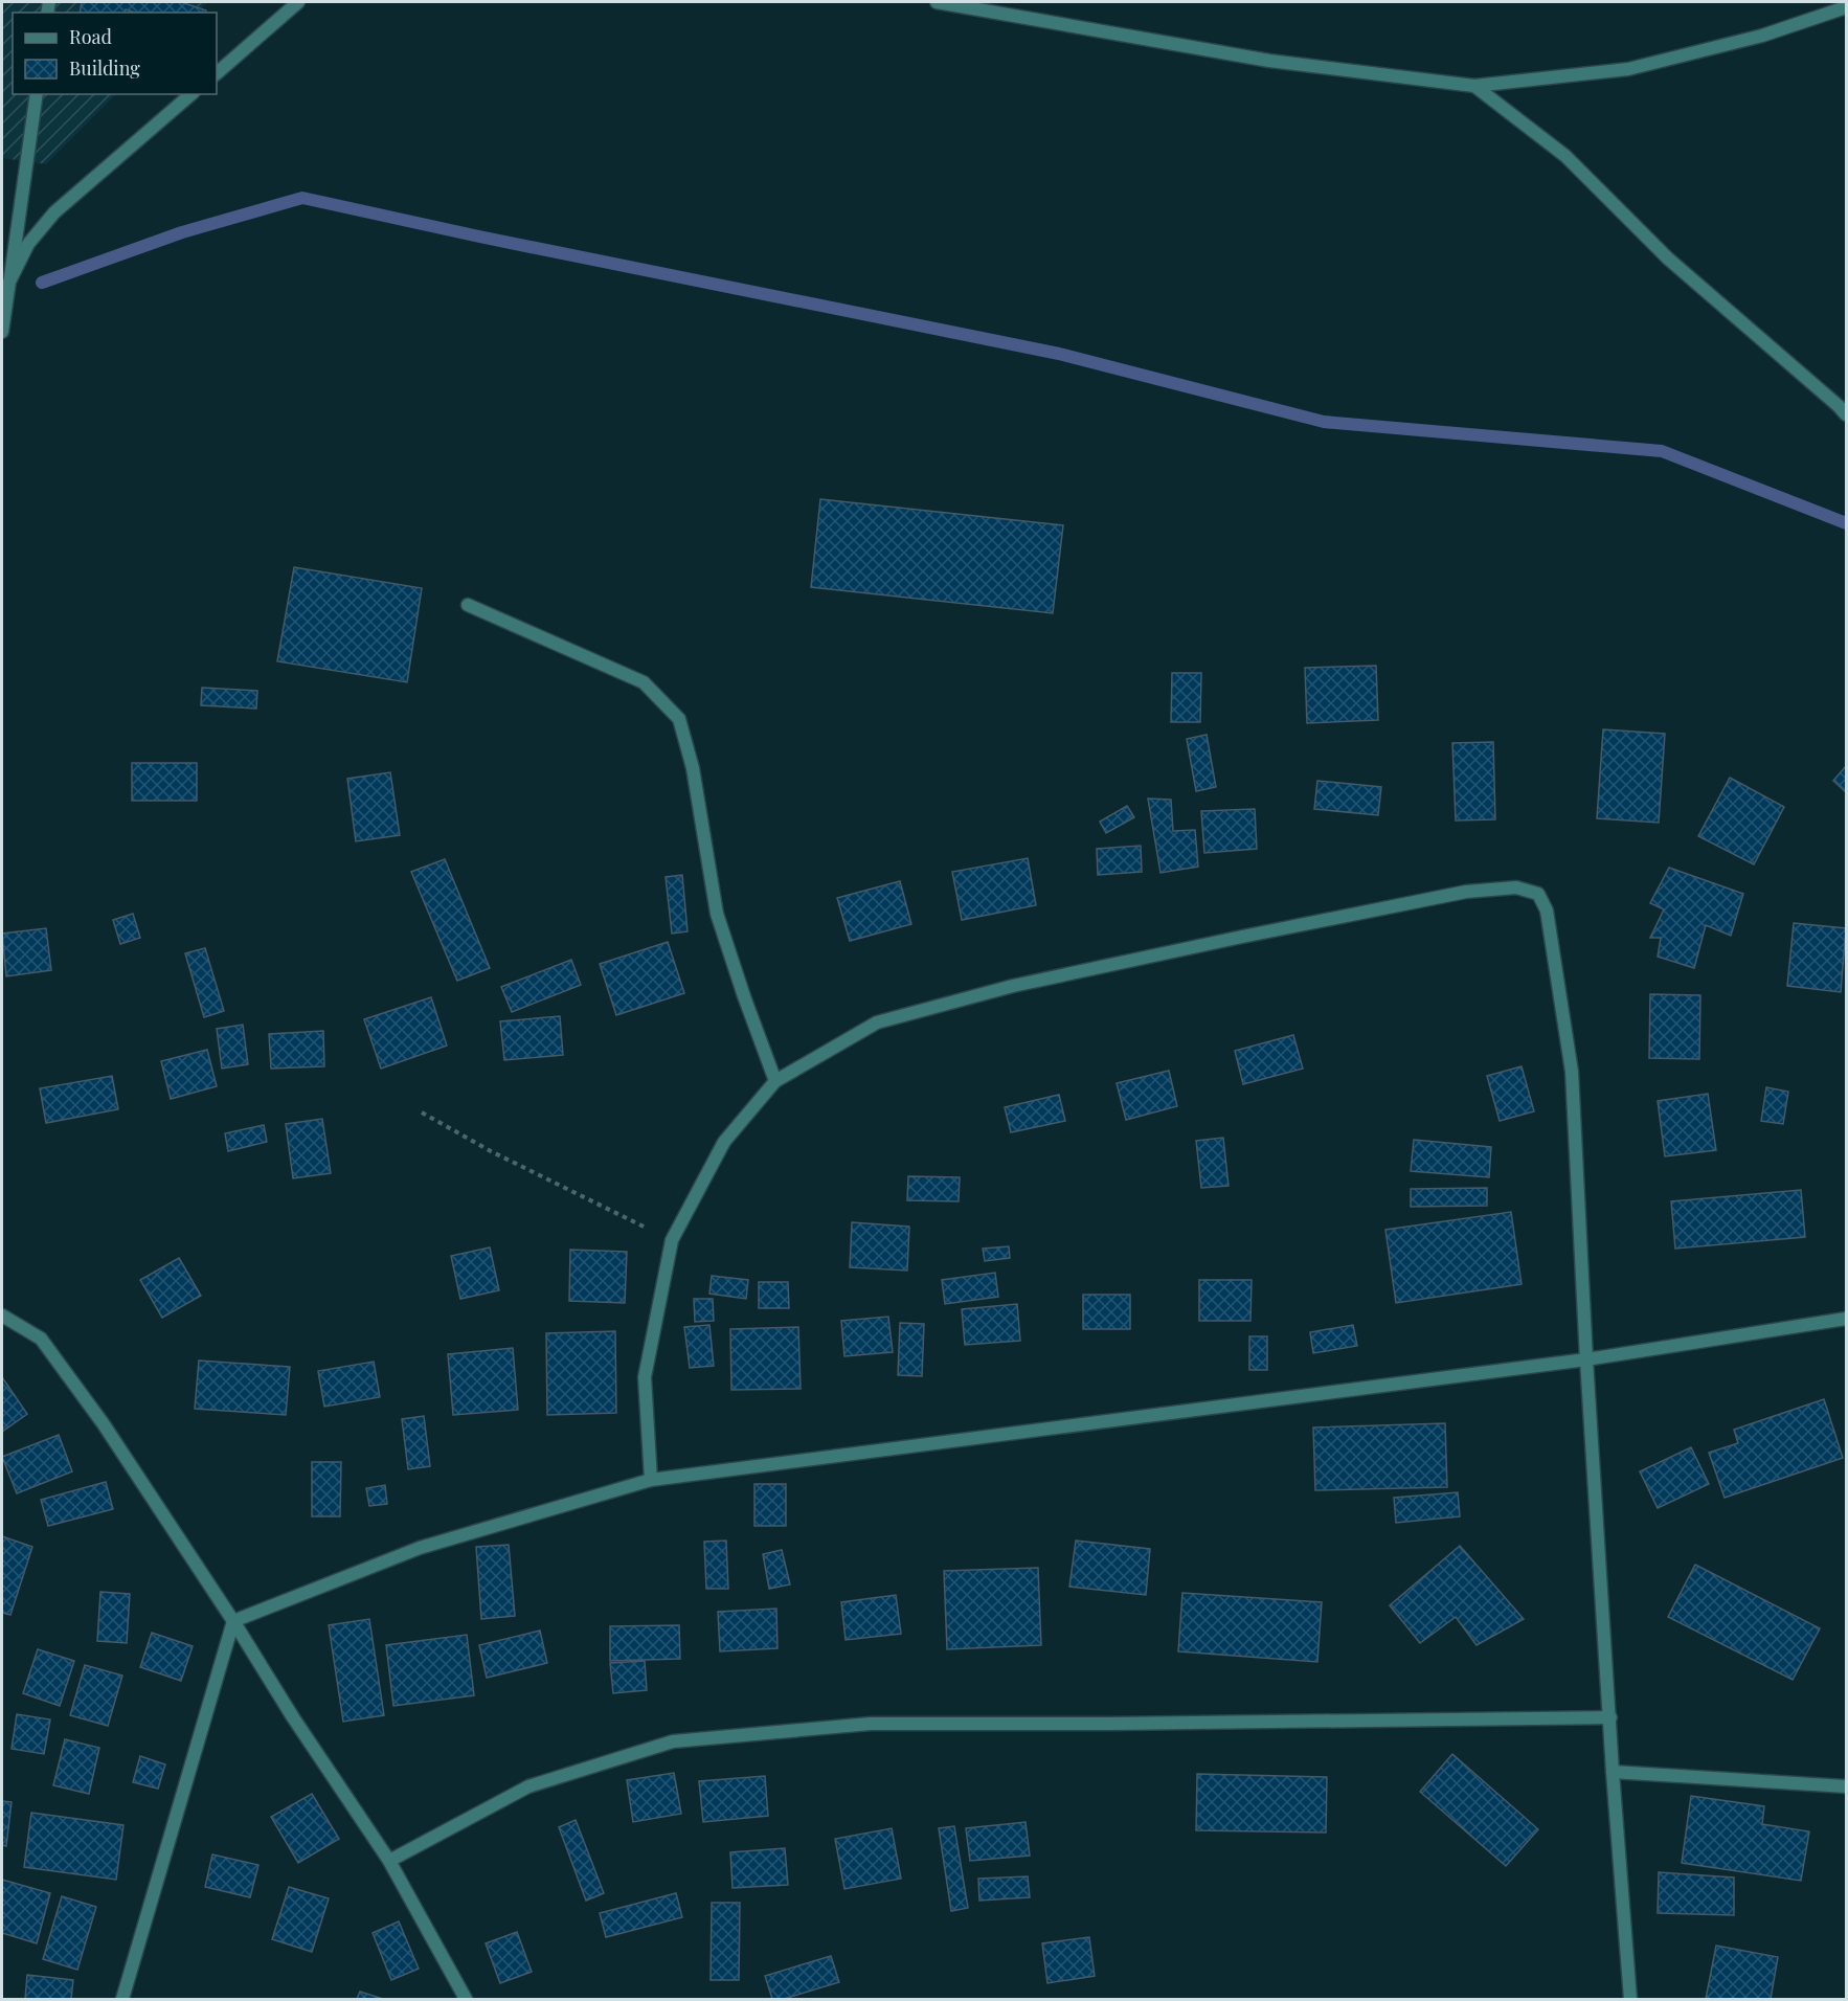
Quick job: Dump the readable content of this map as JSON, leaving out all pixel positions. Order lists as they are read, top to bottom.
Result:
{
  "legend": ["Road", "Building"]
}
